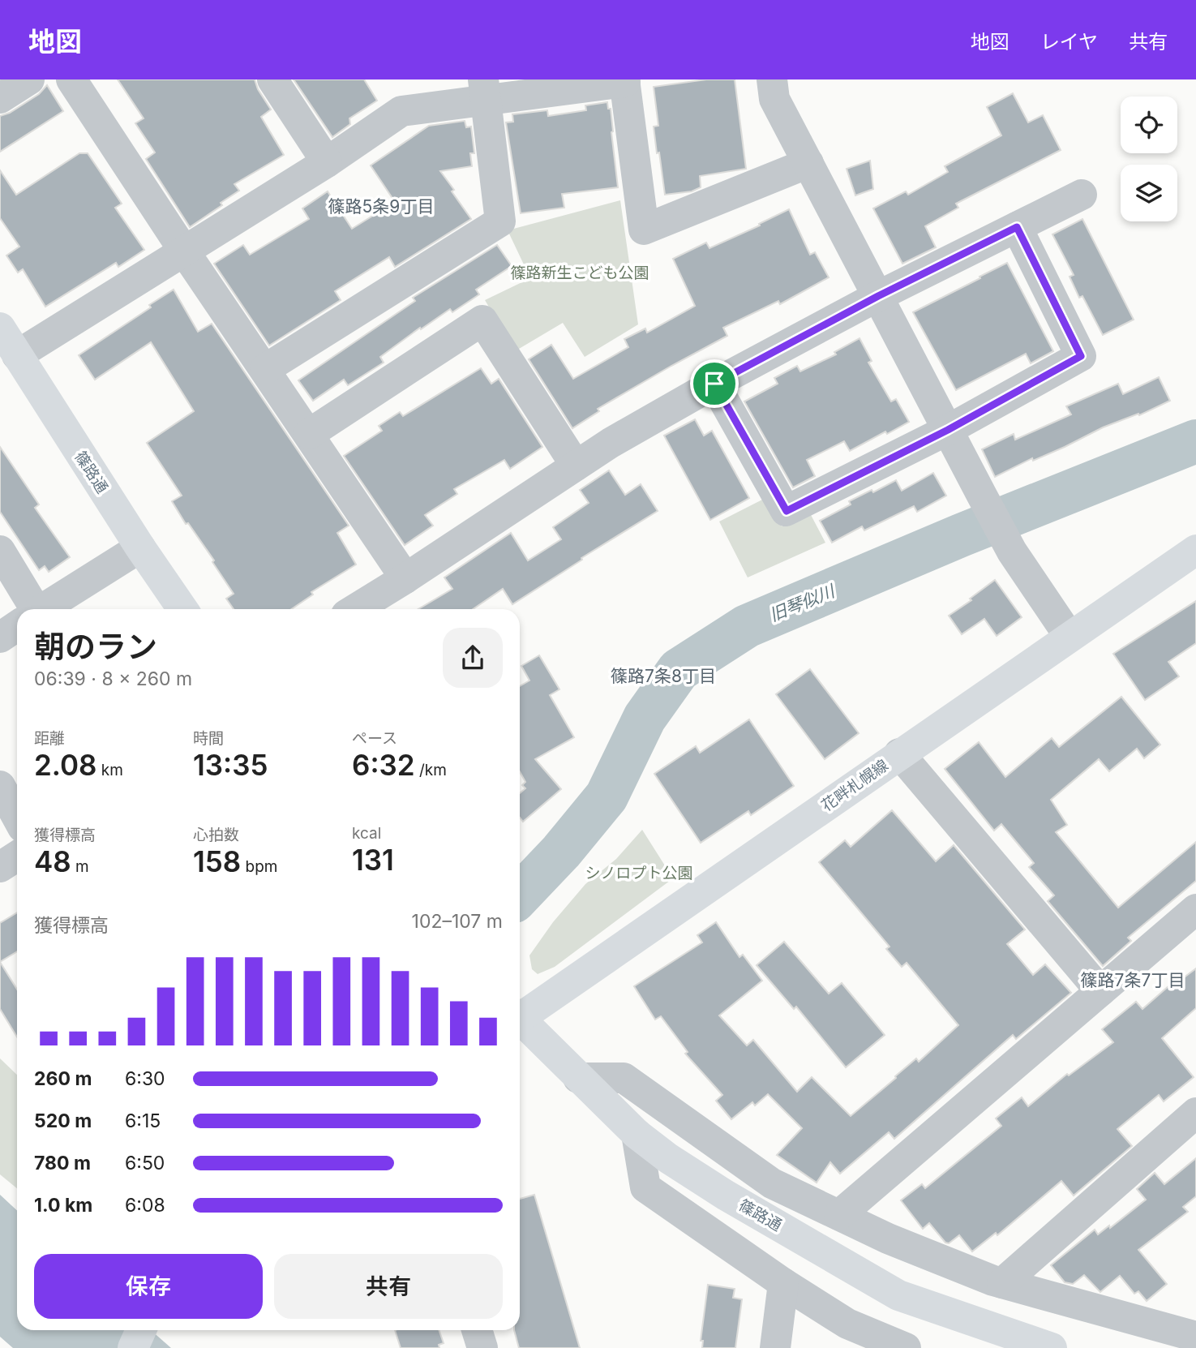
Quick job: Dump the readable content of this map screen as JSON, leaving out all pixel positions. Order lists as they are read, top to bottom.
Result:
{
  "streets": {
    "main road": ["篠路通", "花畔札幌線"]
  },
  "districts": ["篠路5条9丁目", "篠路7条8丁目", "篠路7条7丁目"],
  "water": ["旧琴似川"],
  "parks": ["篠路新生こども公園", "シノロプト公園"],
  "page": {
    "header": "地図",
    "nav": ["地図", "レイヤ", "共有"],
    "heading": ["朝のラン", "06:39 · 8 × 260 m"],
    "stats": [
      ["距離", "2.08 km"],
      ["時間", "13:35"],
      ["ペース", "6:32 /km"],
      ["獲得標高", "48 m"],
      ["心拍数", "158 bpm"],
      ["kcal", "131"]
    ],
    "chart": ["獲得標高", "102–107 m"],
    "list": [
      {
        "name": "260 m",
        "note": "6:30"
      },
      {
        "name": "520 m",
        "note": "6:15"
      },
      {
        "name": "780 m",
        "note": "6:50"
      },
      {
        "name": "1.0 km",
        "note": "6:08"
      }
    ],
    "buttons": ["保存", "共有"]
  }
}
